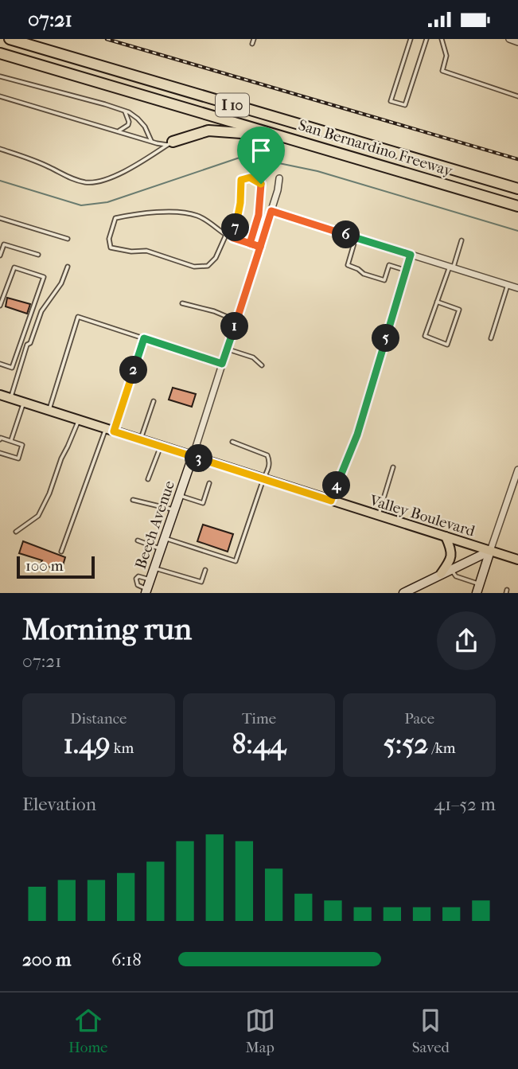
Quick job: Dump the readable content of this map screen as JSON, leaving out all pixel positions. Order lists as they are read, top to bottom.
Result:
{
  "streets": {
    "highway": ["I 10", "San Bernardino Freeway"],
    "main road": ["Valley Boulevard", "Beech Avenue"]
  },
  "crossings": [
    ["Valley Boulevard", "Beech Avenue"]
  ],
  "scale_bar": "100 m",
  "page": {
    "status": "07:21",
    "pins": [
      "7",
      "6",
      "1",
      "5",
      "2",
      "3",
      "4"
    ],
    "scale": "100 m",
    "heading": ["Morning run", "07:21"],
    "stats": [
      ["Distance", "1.49 km"],
      ["Time", "8:44"],
      ["Pace", "5:52 /km"]
    ],
    "chart": ["Elevation", "41–52 m"],
    "list": [
      {
        "name": "200 m",
        "note": "6:18"
      }
    ],
    "tabs": ["Home", "Map", "Saved"]
  }
}
